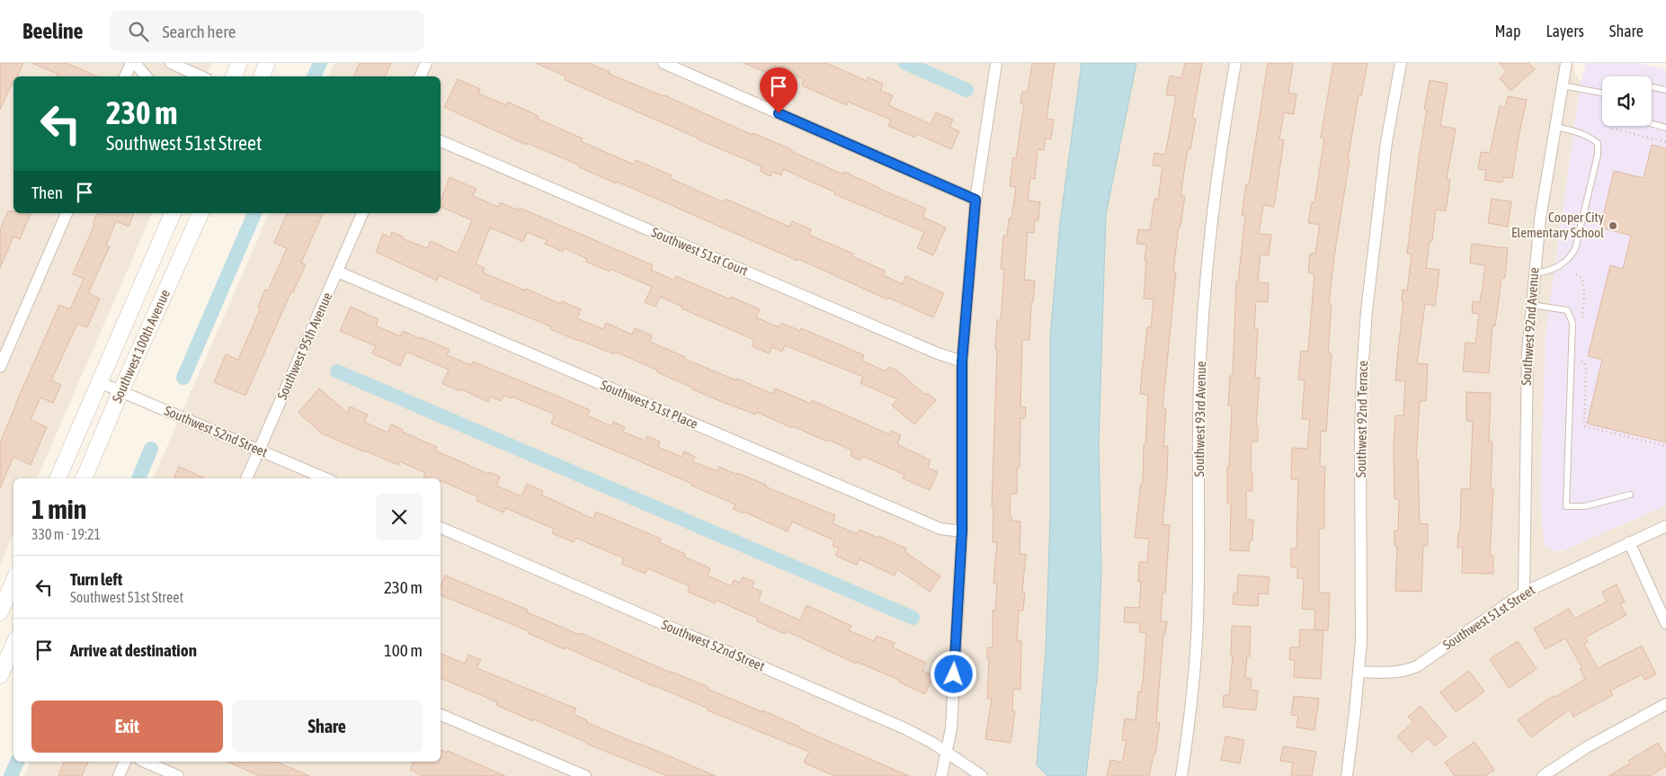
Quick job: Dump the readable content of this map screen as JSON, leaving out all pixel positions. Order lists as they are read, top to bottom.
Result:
{
  "streets": {
    "main road": ["Southwest 100th Avenue"],
    "street": [
      "Southwest 51st Court",
      "Southwest 92nd Avenue",
      "Southwest 95th Avenue",
      "Southwest 51st Place",
      "Southwest 93rd Avenue",
      "Southwest 92nd Terrace",
      "Southwest 52nd Street",
      "Southwest 51st Street"
    ]
  },
  "crossings": [
    ["Southwest 92nd Avenue", "Southwest 51st Street"],
    ["Southwest 100th Avenue", "Southwest 52nd Street"],
    ["Southwest 95th Avenue", "Southwest 51st Place"],
    ["Southwest 95th Avenue", "Southwest 52nd Street"],
    ["Southwest 92nd Terrace", "Southwest 51st Street"]
  ],
  "places": ["Cooper City Elementary School"],
  "page": {
    "header": "Beeline",
    "search": "Search here",
    "nav": ["Map", "Layers", "Share"],
    "turn": ["230 m", "Southwest 51st Street"],
    "then": "Then",
    "heading": ["1 min", "330 m · 19:21"],
    "list": [
      {
        "name": "Turn left",
        "note": "Southwest 51st Street",
        "value": "230 m"
      },
      {
        "name": "Arrive at destination",
        "value": "100 m"
      }
    ],
    "buttons": ["Exit", "Share"]
  }
}
